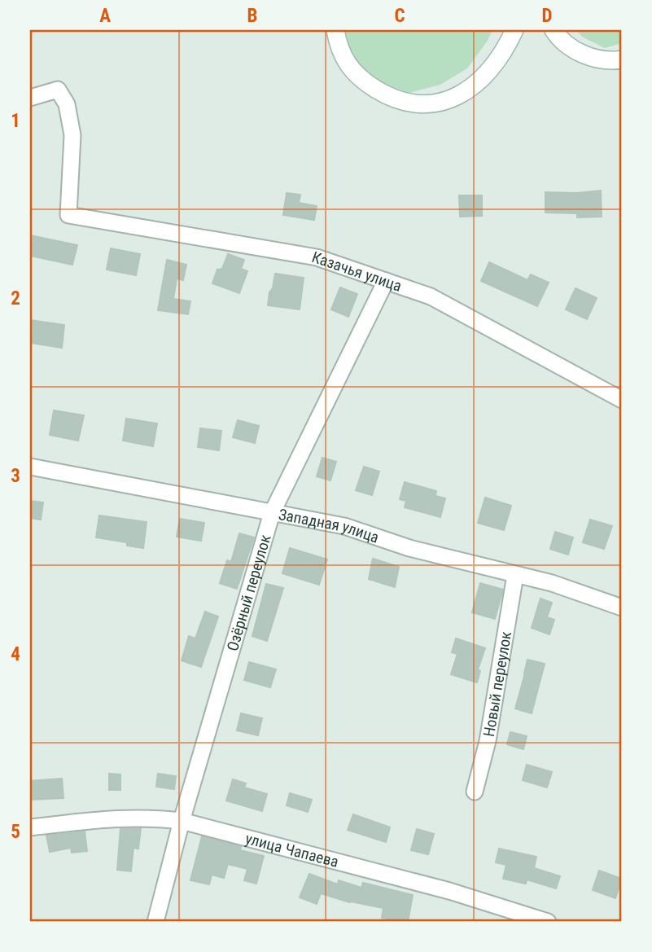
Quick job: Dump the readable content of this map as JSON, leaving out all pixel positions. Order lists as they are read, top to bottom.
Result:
{
  "streets": {
    "street": [
      "Казачья улица",
      "Западная улица",
      "Озёрный переулок",
      "Новый переулок",
      "улица Чапаева"
    ]
  },
  "crossings": [
    ["Казачья улица", "Озёрный переулок"],
    ["Западная улица", "Озёрный переулок"],
    ["Западная улица", "Новый переулок"],
    ["Озёрный переулок", "улица Чапаева"]
  ],
  "grid": {
    "columns": [
      "A",
      "B",
      "C",
      "D"
    ],
    "rows": [
      "1",
      "2",
      "3",
      "4",
      "5"
    ]
  }
}
